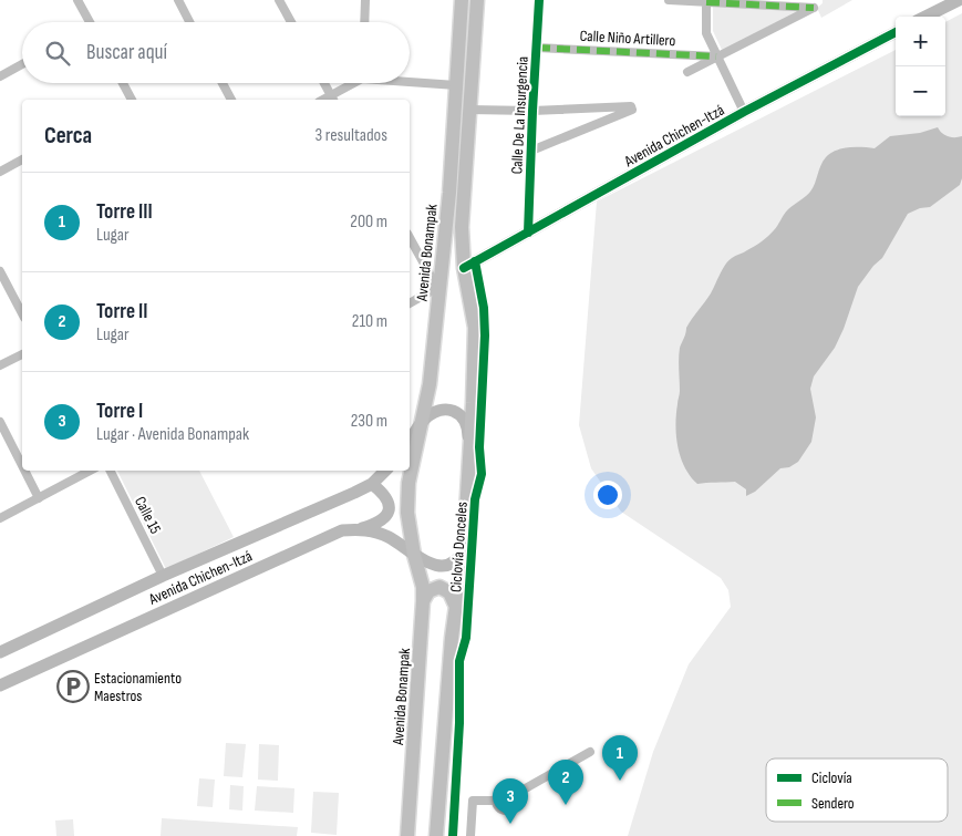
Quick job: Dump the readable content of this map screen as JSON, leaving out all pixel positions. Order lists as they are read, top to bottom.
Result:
{
  "streets": {
    "main road": ["Avenida Chichen-Itzá", "Avenida Bonampak"],
    "street": ["Calle Niño Artillero", "Calle De La Insurgencia", "Calle 15"],
    "cycle path": ["Ciclovía Donceles"]
  },
  "crossings": [
    ["Calle Niño Artillero", "Calle De La Insurgencia"],
    ["Calle De La Insurgencia", "Avenida Chichen-Itzá"],
    ["Avenida Chichen-Itzá", "Avenida Bonampak"],
    ["Avenida Chichen-Itzá", "Calle 15"]
  ],
  "places": {
    "parking": ["Estacionamiento Maestros"]
  },
  "legend": ["Ciclovía", "Sendero"],
  "page": {
    "map_buttons": ["+", "−"],
    "search": "Buscar aquí",
    "heading": ["Cerca", "3 resultados"],
    "list": [
      {
        "mark": "1",
        "name": "Torre III",
        "note": "Lugar",
        "value": "200 m"
      },
      {
        "mark": "2",
        "name": "Torre II",
        "note": "Lugar",
        "value": "210 m"
      },
      {
        "mark": "3",
        "name": "Torre I",
        "note": "Lugar · Avenida Bonampak",
        "value": "230 m"
      }
    ],
    "pins": ["1", "2", "3"]
  }
}
